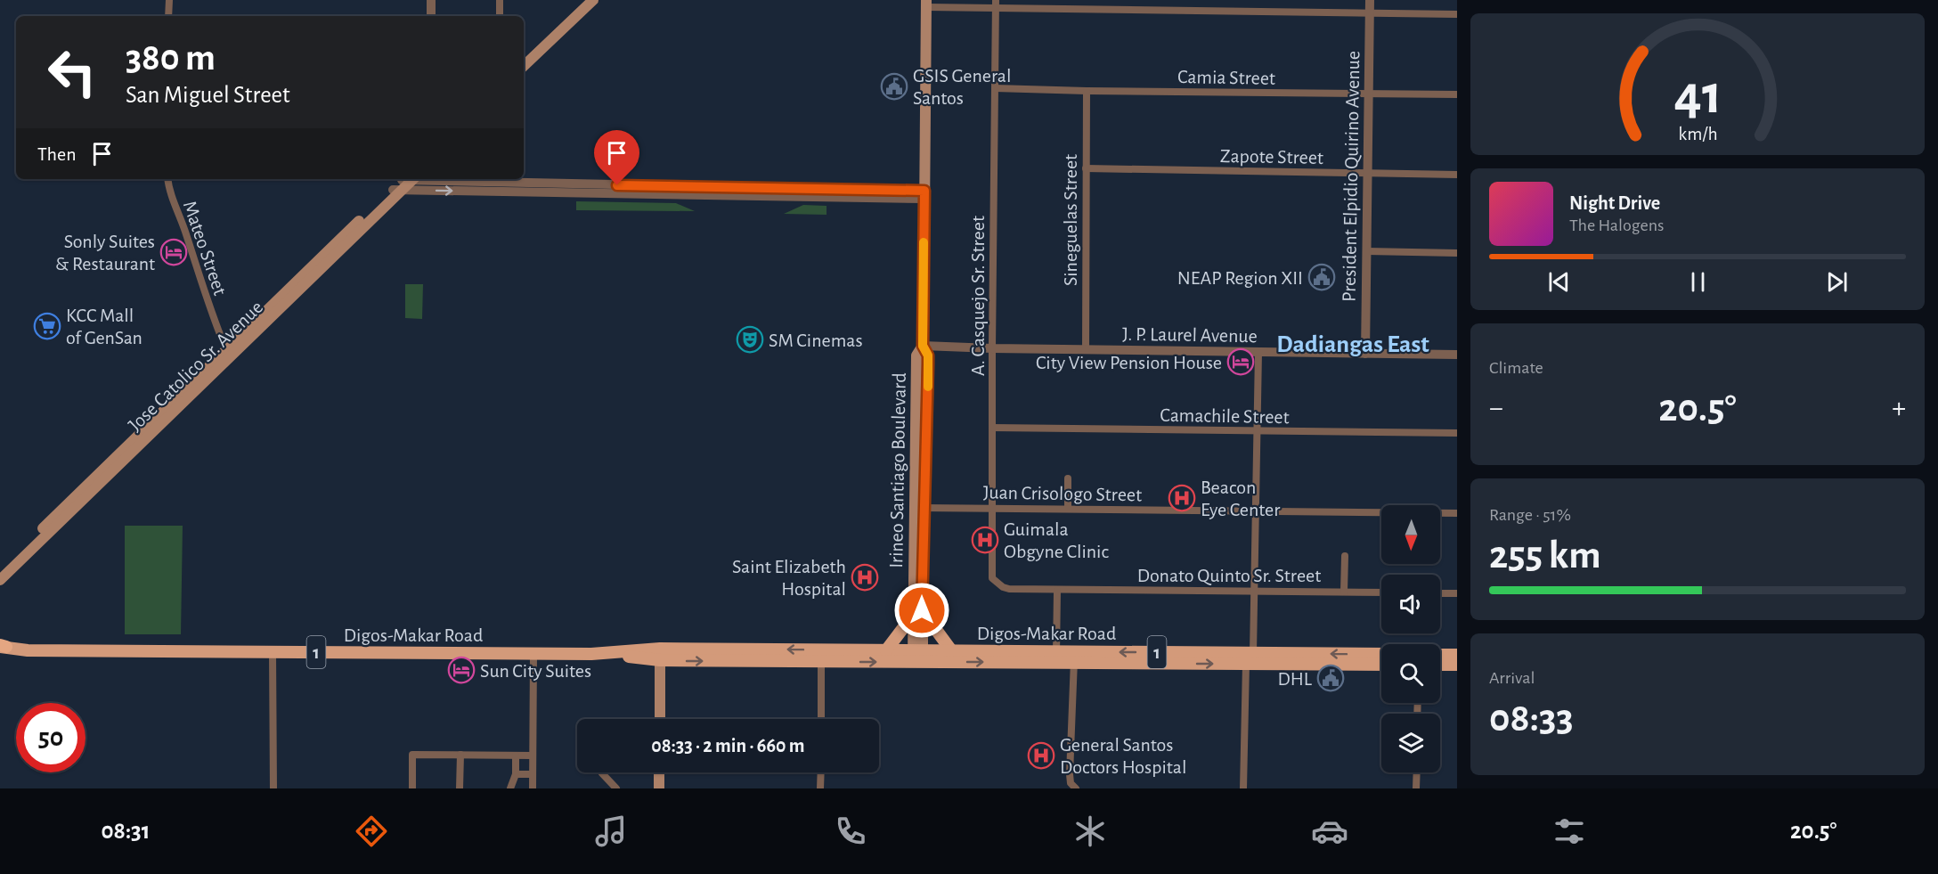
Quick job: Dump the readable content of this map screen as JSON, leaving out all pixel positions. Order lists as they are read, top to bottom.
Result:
{
  "streets": {
    "main road": [
      "Jose Catolico Sr. Avenue",
      "Irineo Santiago Boulevard",
      "Digos-Makar Road",
      "1"
    ],
    "street": [
      "Camia Street",
      "Zapote Street",
      "President Elpidio Quirino Avenue",
      "Sineguelas Street",
      "Mateo Street",
      "A. Casquejo Sr. Street",
      "J. P. Laurel Avenue",
      "Camachile Street",
      "Juan Crisologo Street",
      "Donato Quinto Sr. Street"
    ]
  },
  "crossings": [
    ["Camia Street", "President Elpidio Quirino Avenue"],
    ["Camia Street", "Sineguelas Street"],
    ["Camia Street", "A. Casquejo Sr. Street"],
    ["Zapote Street", "President Elpidio Quirino Avenue"],
    ["Zapote Street", "Sineguelas Street"],
    ["President Elpidio Quirino Avenue", "J. P. Laurel Avenue"],
    ["Sineguelas Street", "J. P. Laurel Avenue"],
    ["Mateo Street", "Jose Catolico Sr. Avenue"],
    ["A. Casquejo Sr. Street", "J. P. Laurel Avenue"],
    ["A. Casquejo Sr. Street", "Camachile Street"],
    ["A. Casquejo Sr. Street", "Juan Crisologo Street"],
    ["A. Casquejo Sr. Street", "Donato Quinto Sr. Street"],
    ["J. P. Laurel Avenue", "Irineo Santiago Boulevard"],
    ["Irineo Santiago Boulevard", "Juan Crisologo Street"],
    ["Irineo Santiago Boulevard", "Digos-Makar Road"]
  ],
  "districts": ["Dadiangas East"],
  "places": {
    "public building": ["GSIS General Santos", "NEAP Region XII", "DHL"],
    "hotel": ["Sonly Suites & Restaurant", "City View Pension House", "Sun City Suites"],
    "supermarket": ["KCC Mall of GenSan"],
    "theatre": ["SM Cinemas"],
    "hospital": [
      "Beacon Eye Center",
      "Guimala Obgyne Clinic",
      "Saint Elizabeth Hospital",
      "General Santos Doctors Hospital"
    ]
  },
  "north": "bottom",
  "page": {
    "turn": ["380 m", "San Miguel Street"],
    "then": "Then",
    "song": ["Night Drive", "The Halogens"],
    "tile": [
      "Climate",
      ["Range · 51%", "255 km"],
      ["Arrival", "08:33"]
    ],
    "heat": ["−", "20.5°", "+"],
    "limit": "50",
    "trip": "08:33 · 2 min · 660 m",
    "tabs": ["08:31", "20.5°"],
    "gauge": ["41", "km/h"]
  }
}
